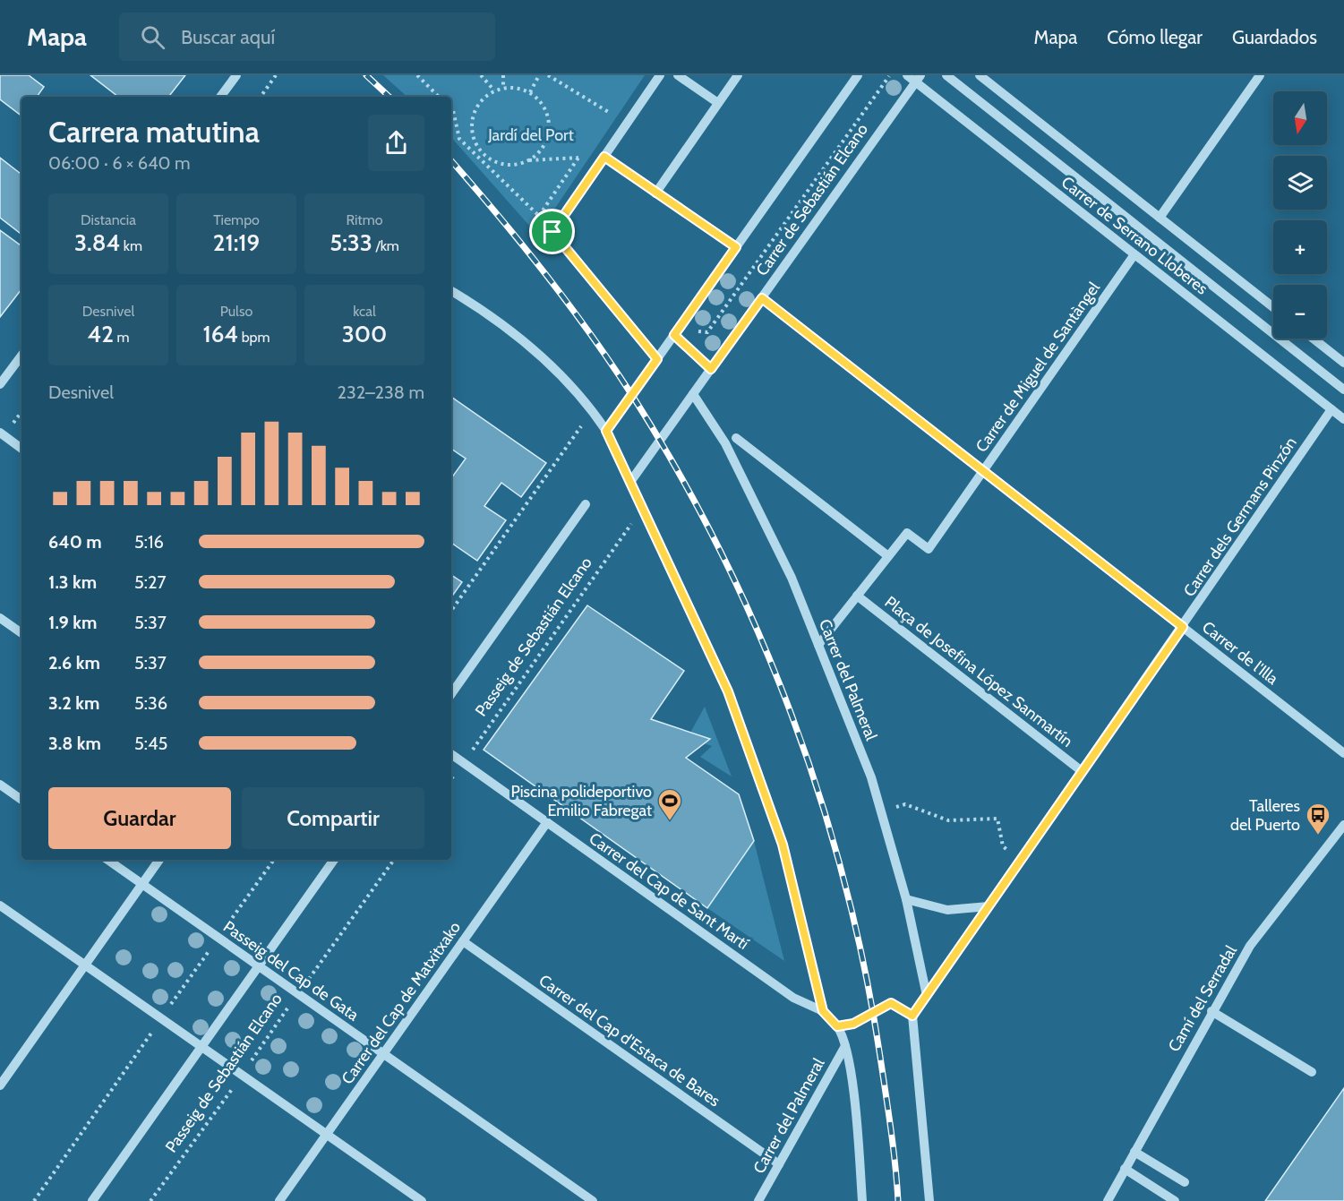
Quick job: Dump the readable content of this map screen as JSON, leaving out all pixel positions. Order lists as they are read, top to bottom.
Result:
{
  "streets": {
    "street": [
      "Carrer de Sebastián Elcano",
      "Carrer de Serrano Lloberes",
      "Carrer de Miguel de Santàngel",
      "Carrer dels Germans Pinzón",
      "Passeig de Sebastián Elcano",
      "Carrer de l'Illa",
      "Plaça de Josefina López Sanmartín",
      "Carrer del Palmeral",
      "Carrer del Cap de Sant Martí",
      "Passeig del Cap de Gata",
      "Camí del Serradal",
      "Carrer del Cap de Matxitxako",
      "Carrer del Cap d'Estaca de Bares"
    ]
  },
  "crossings": [
    ["Carrer de Sebastián Elcano", "Carrer de Serrano Lloberes"],
    ["Carrer de Sebastián Elcano", "Carrer de l'Illa"],
    ["Carrer de Sebastián Elcano", "Carrer del Palmeral"],
    ["Carrer de Serrano Lloberes", "Carrer de Miguel de Santàngel"],
    ["Carrer de Serrano Lloberes", "Carrer dels Germans Pinzón"],
    ["Carrer de Miguel de Santàngel", "Carrer de l'Illa"],
    ["Carrer dels Germans Pinzón", "Carrer de l'Illa"],
    ["Carrer dels Germans Pinzón", "Plaça de Josefina López Sanmartín"],
    ["Carrer dels Germans Pinzón", "Carrer del Palmeral"],
    ["Passeig de Sebastián Elcano", "Carrer del Palmeral"],
    ["Passeig de Sebastián Elcano", "Carrer del Cap de Sant Martí"],
    ["Passeig de Sebastián Elcano", "Passeig del Cap de Gata"],
    ["Carrer del Palmeral", "Carrer del Cap de Sant Martí"],
    ["Carrer del Palmeral", "Carrer del Cap d'Estaca de Bares"],
    ["Carrer del Cap de Sant Martí", "Carrer del Cap de Matxitxako"],
    ["Passeig del Cap de Gata", "Carrer del Cap de Matxitxako"],
    ["Carrer del Cap de Matxitxako", "Carrer del Cap d'Estaca de Bares"]
  ],
  "parks": ["Jardí del Port"],
  "places": {
    "sports": ["Piscina polideportivo Emilio Fabregat"],
    "bus stop": ["Talleres del Puerto"]
  },
  "north": "bottom",
  "page": {
    "header": "Mapa",
    "search": "Buscar aquí",
    "nav": ["Mapa", "Cómo llegar", "Guardados"],
    "map_buttons": ["+", "−"],
    "heading": ["Carrera matutina", "06:00 · 6 × 640 m"],
    "stats": [
      ["Distancia", "3.84 km"],
      ["Tiempo", "21:19"],
      ["Ritmo", "5:33 /km"],
      ["Desnivel", "42 m"],
      ["Pulso", "164 bpm"],
      ["kcal", "300"]
    ],
    "chart": ["Desnivel", "232–238 m"],
    "list": [
      {
        "name": "640 m",
        "note": "5:16"
      },
      {
        "name": "1.3 km",
        "note": "5:27"
      },
      {
        "name": "1.9 km",
        "note": "5:37"
      },
      {
        "name": "2.6 km",
        "note": "5:37"
      },
      {
        "name": "3.2 km",
        "note": "5:36"
      },
      {
        "name": "3.8 km",
        "note": "5:45"
      }
    ],
    "buttons": ["Guardar", "Compartir"]
  }
}
